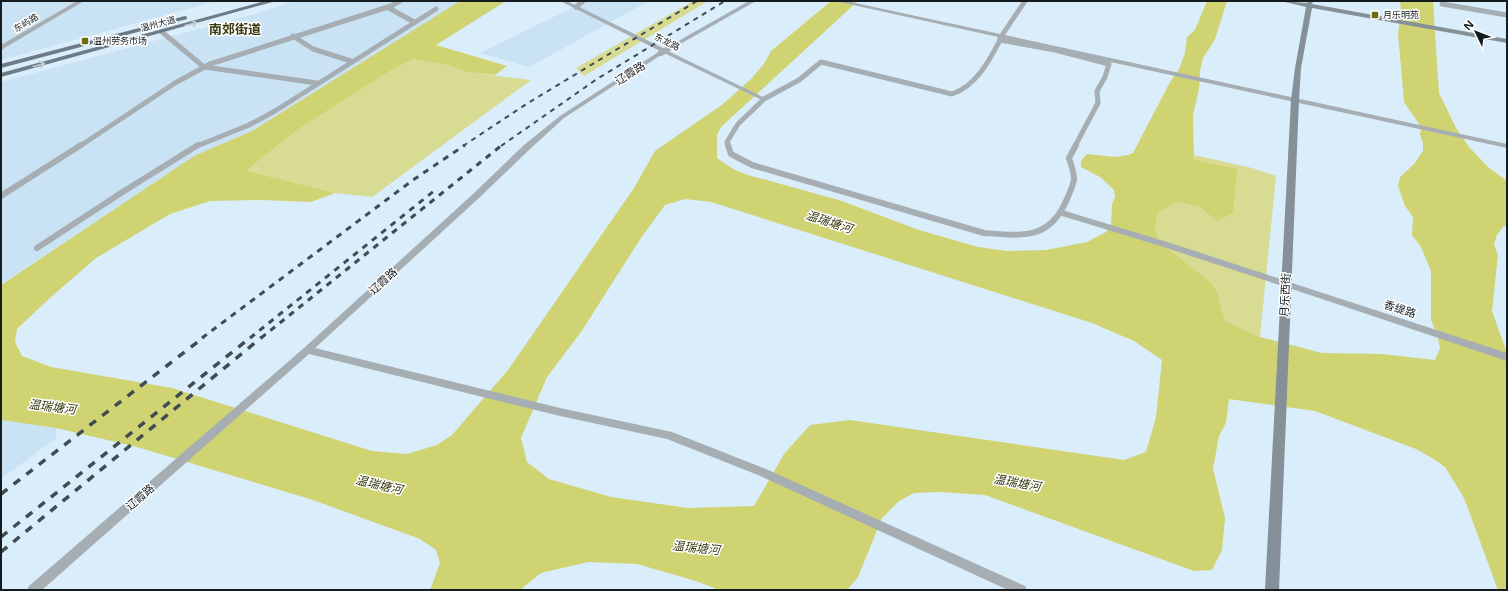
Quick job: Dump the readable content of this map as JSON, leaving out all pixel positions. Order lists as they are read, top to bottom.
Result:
{
  "streets": {
    "main road": ["温州大道", "月乐西街"],
    "street": [
      "东屿路",
      "东龙路",
      "辽霞路",
      "香缇路"
    ]
  },
  "crossings": [
    ["月乐西街", "香缇路"]
  ],
  "districts": ["南郊街道"],
  "water": ["温瑞塘河"],
  "places": {
    "transit": ["月乐明苑", "温州劳务市场"]
  },
  "north": "top left"
}
